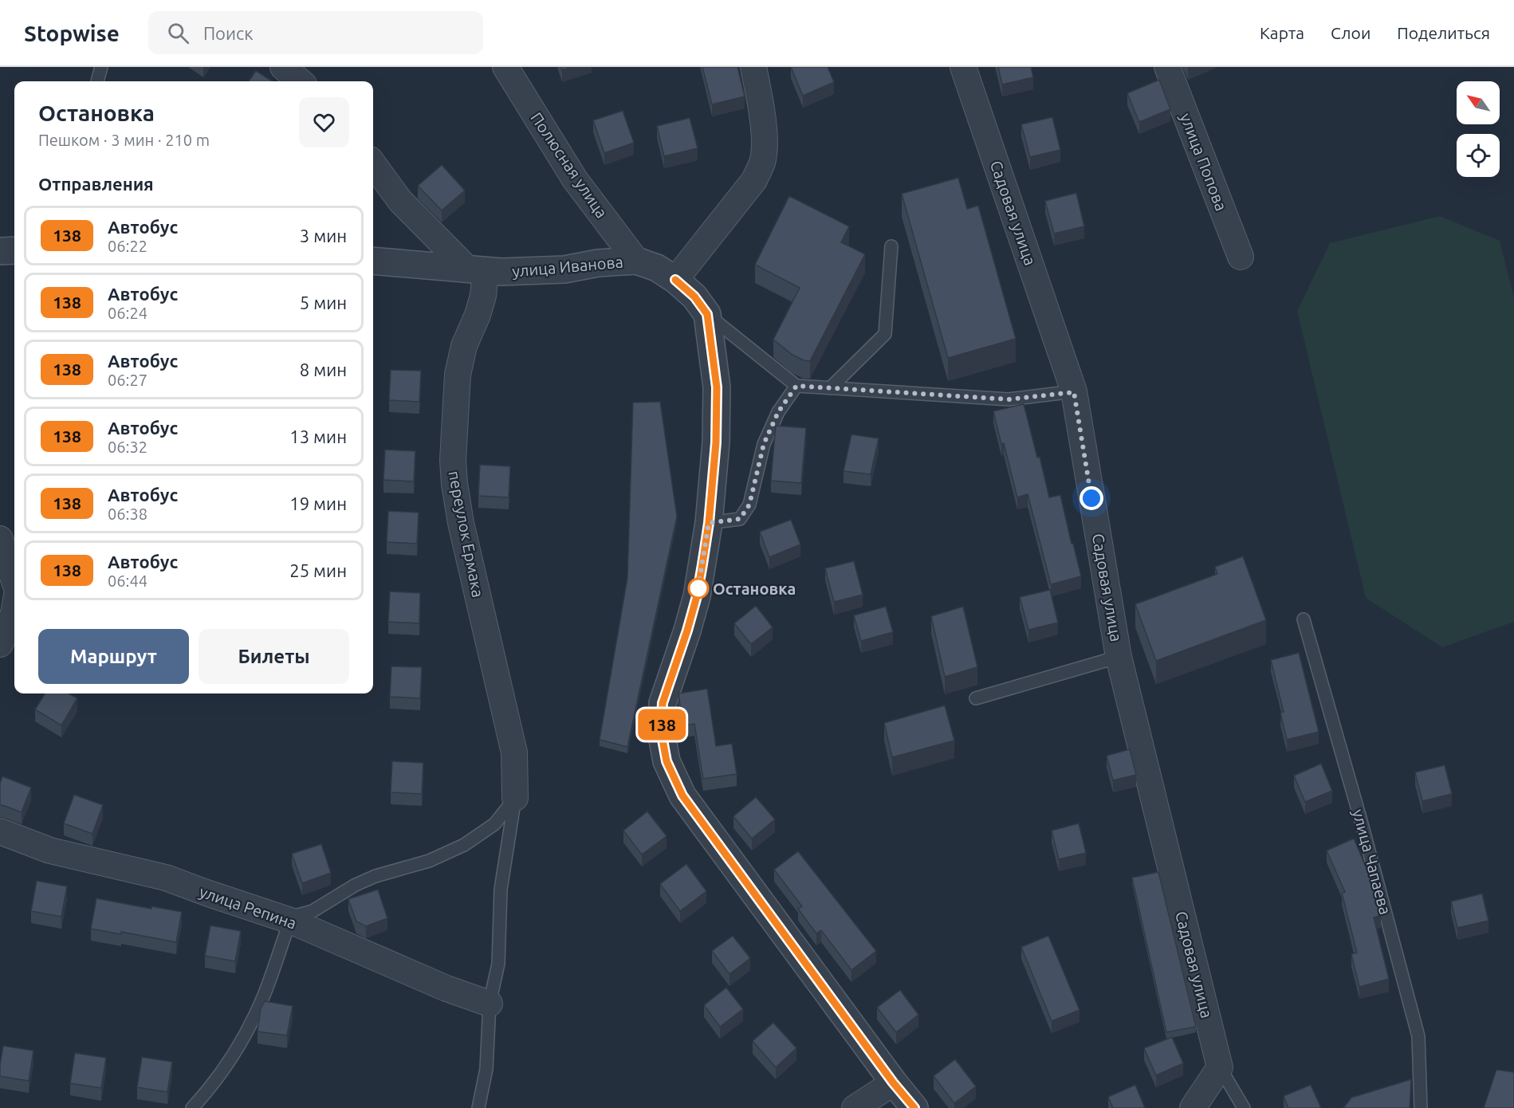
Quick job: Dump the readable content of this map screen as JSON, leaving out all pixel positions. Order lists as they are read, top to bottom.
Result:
{
  "streets": {
    "street": [
      "улица Попова",
      "Полюсная улица",
      "Садовая улица",
      "улица Иванова",
      "переулок Ермака",
      "улица Репина"
    ],
    "lane": ["улица Чапаева"]
  },
  "crossings": [
    ["Полюсная улица", "улица Иванова"],
    ["улица Иванова", "переулок Ермака"]
  ],
  "places": ["Остановка"],
  "lines": ["bus line 138"],
  "north": "top left",
  "page": {
    "header": "Stopwise",
    "search": "Поиск",
    "nav": ["Карта", "Слои", "Поделиться"],
    "on_map": "138",
    "heading": [
      ["Остановка", "Пешком · 3 мин · 210 m"],
      "Отправления"
    ],
    "list": [
      {
        "mark": "138",
        "name": "Автобус",
        "note": "06:22",
        "value": "3 мин"
      },
      {
        "mark": "138",
        "name": "Автобус",
        "note": "06:24",
        "value": "5 мин"
      },
      {
        "mark": "138",
        "name": "Автобус",
        "note": "06:27",
        "value": "8 мин"
      },
      {
        "mark": "138",
        "name": "Автобус",
        "note": "06:32",
        "value": "13 мин"
      },
      {
        "mark": "138",
        "name": "Автобус",
        "note": "06:38",
        "value": "19 мин"
      },
      {
        "mark": "138",
        "name": "Автобус",
        "note": "06:44",
        "value": "25 мин"
      }
    ],
    "buttons": ["Маршрут", "Билеты"]
  }
}
